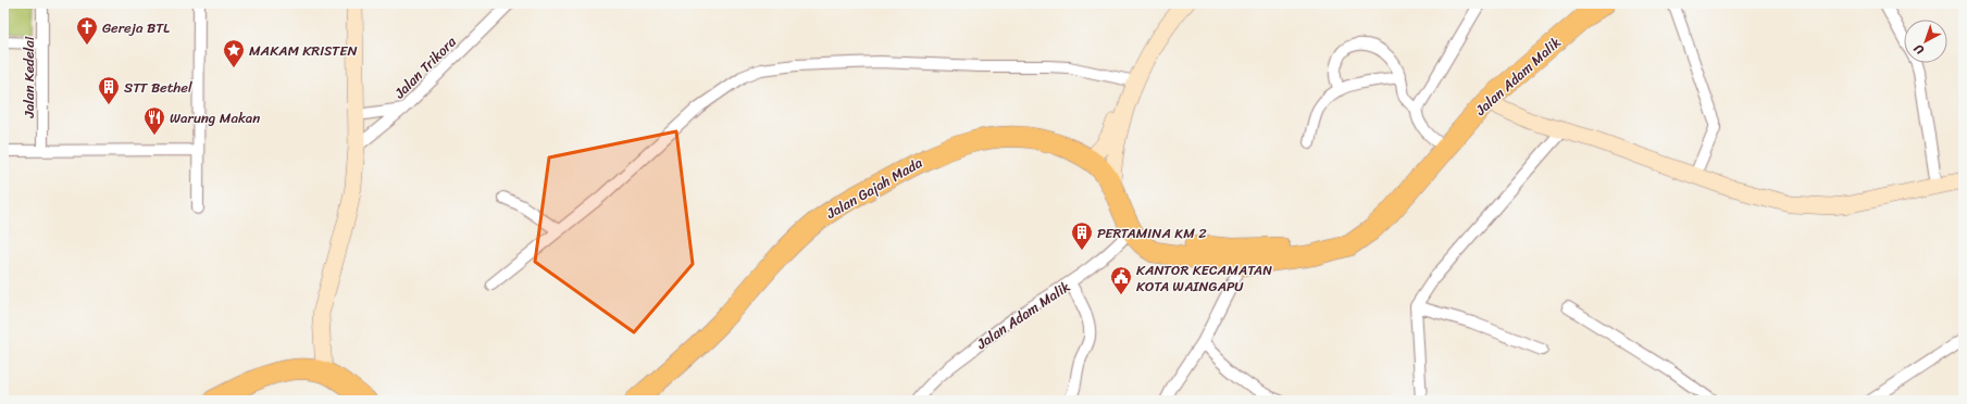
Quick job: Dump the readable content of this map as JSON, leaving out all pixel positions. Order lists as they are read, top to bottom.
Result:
{
  "streets": {
    "highway": ["Jalan Adam Malik", "Jalan Gajah Mada"],
    "street": ["Jalan Trikora", "Jalan Kedelai"]
  },
  "crossings": [
    ["Jalan Adam Malik", "Jalan Gajah Mada"]
  ],
  "places": {
    "church": ["Gereja BTL"],
    "place": ["MAKAM KRISTEN"],
    "building": ["STT Bethel", "PERTAMINA KM 2"],
    "restaurant": ["Warung Makan"],
    "public building": ["KANTOR KECAMATAN KOTA WAINGAPU"]
  },
  "north": "bottom left"
}
